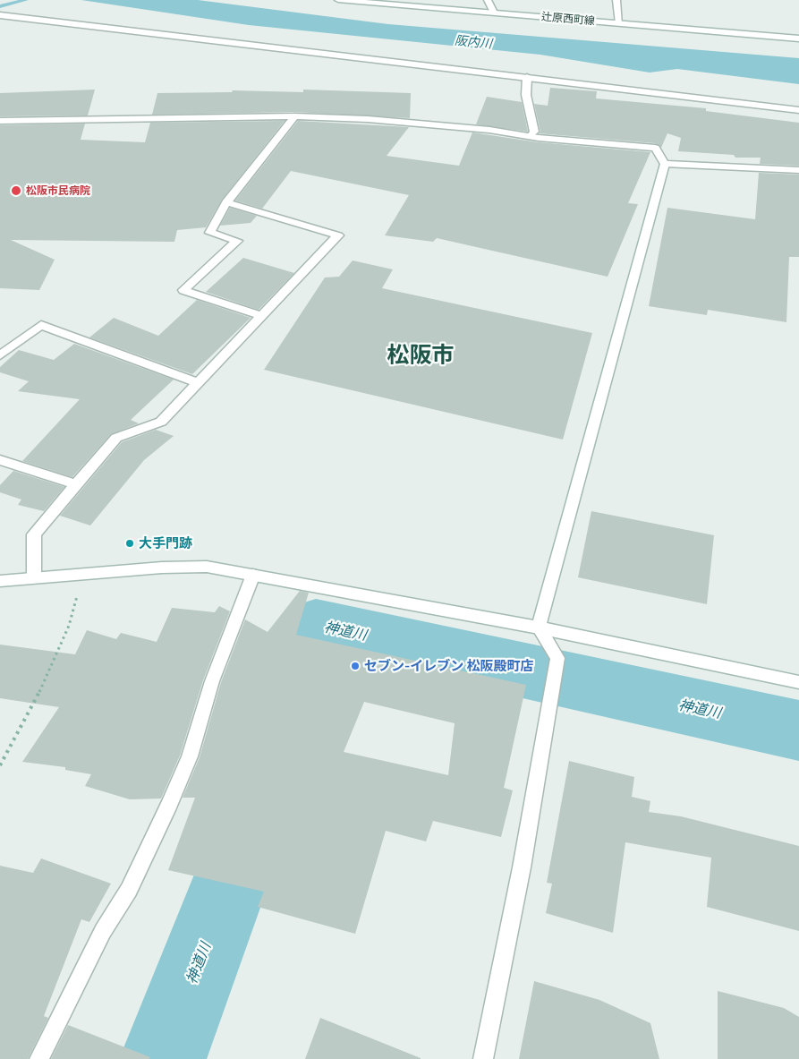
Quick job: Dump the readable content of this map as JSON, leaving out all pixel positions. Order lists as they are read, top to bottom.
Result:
{
  "streets": {
    "street": ["辻原西町線"]
  },
  "districts": ["松阪市"],
  "water": ["阪内川", "神道川"],
  "places": ["松阪市民病院", "大手門跡", "セブン-イレブン 松阪殿町店"]
}
